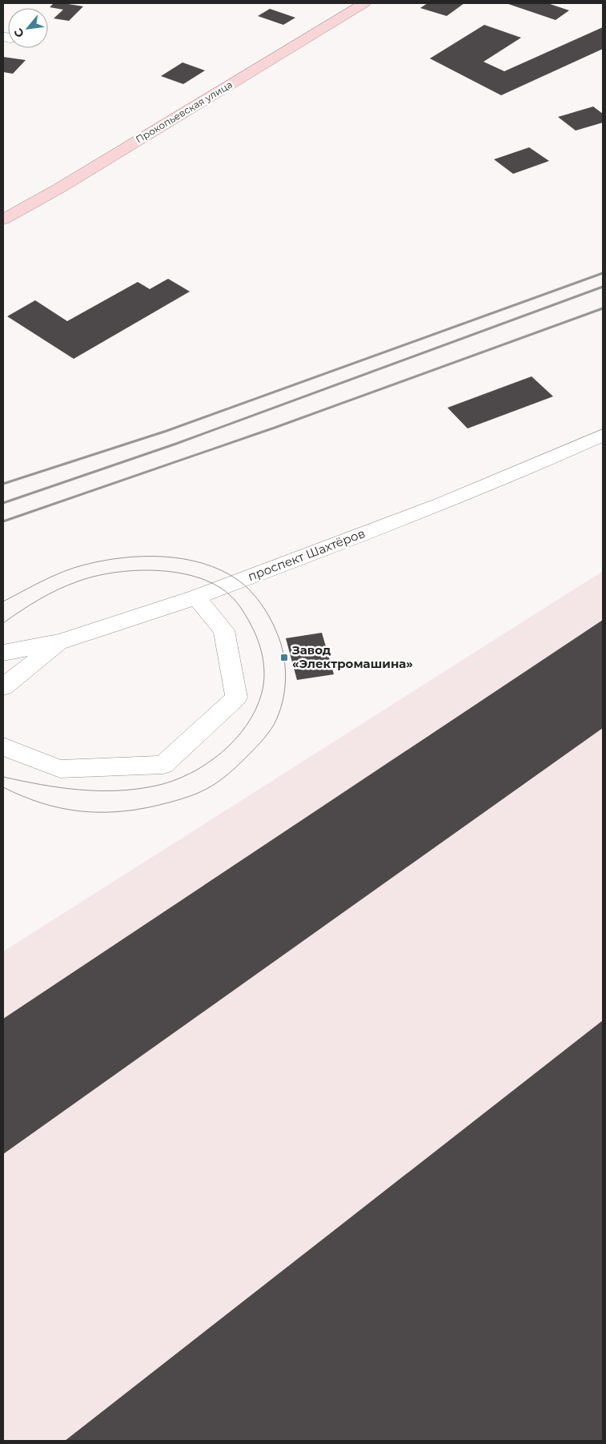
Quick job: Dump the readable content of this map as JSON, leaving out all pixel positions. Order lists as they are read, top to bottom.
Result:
{
  "streets": {
    "main road": ["Прокопьевская улица"],
    "street": ["проспект Шахтёров"]
  },
  "places": {
    "transit": ["Завод «Электромашина»"]
  },
  "north": "bottom left"
}
